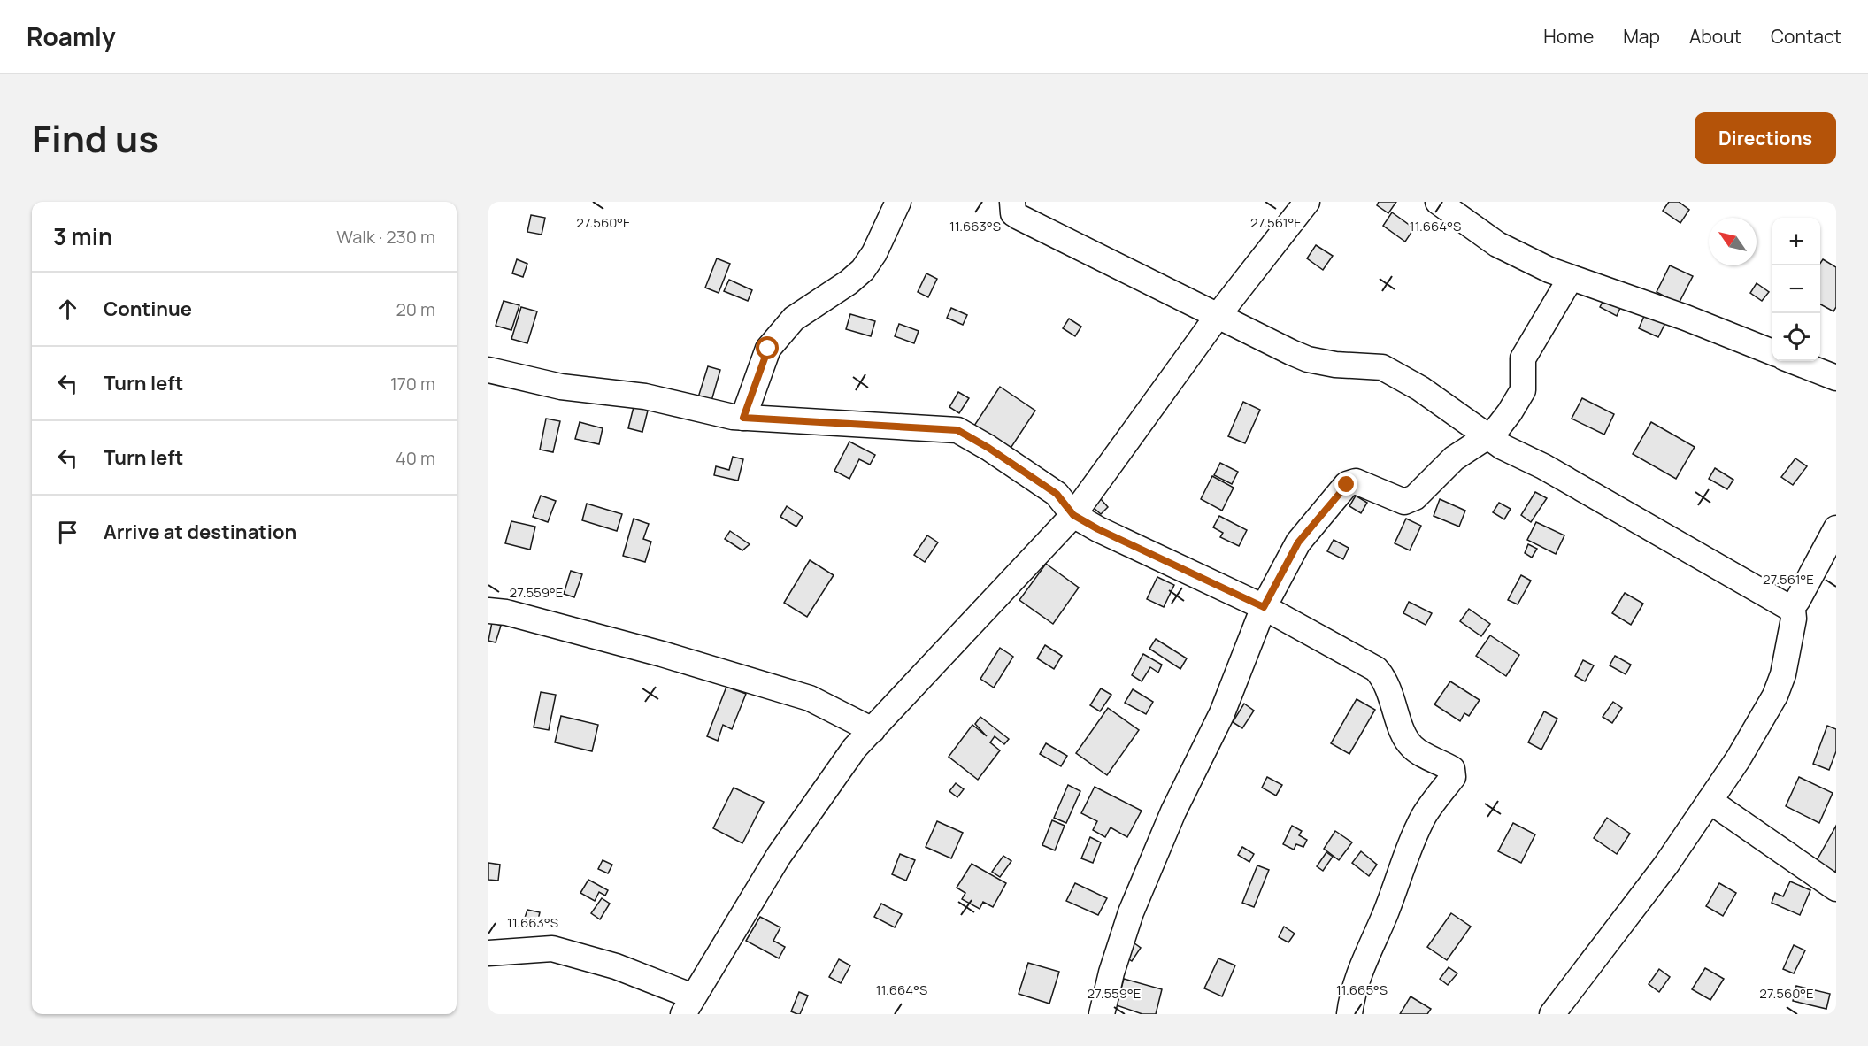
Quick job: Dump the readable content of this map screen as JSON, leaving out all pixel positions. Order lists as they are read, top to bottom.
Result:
{
  "north": "top left",
  "page": {
    "header": "Roamly",
    "nav": [
      "Home",
      "Map",
      "About",
      "Contact"
    ],
    "title": "Find us",
    "buttons": "Directions",
    "heading": ["3 min", "Walk · 230 m"],
    "map_buttons": ["+", "−"],
    "list": [
      ["Continue", "20 m"],
      ["Turn left", "170 m"],
      ["Turn left", "40 m"],
      "Arrive at destination"
    ]
  },
  "coordinates": [
    "27.560°E",
    "27.561°E",
    "11.663°S",
    "11.664°S",
    "27.559°E",
    "11.665°S"
  ]
}
